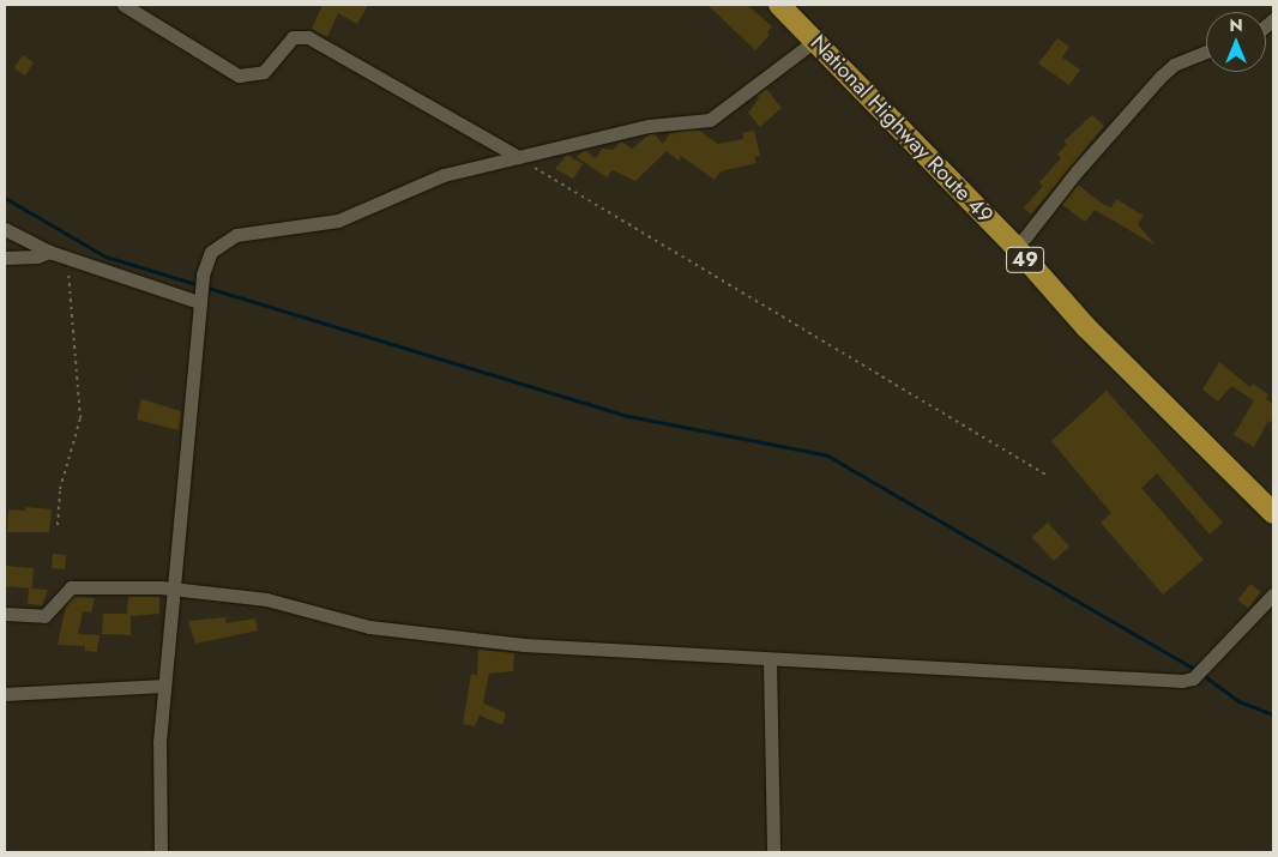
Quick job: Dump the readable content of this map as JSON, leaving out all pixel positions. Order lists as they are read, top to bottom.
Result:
{
  "streets": {
    "highway": ["National Highway Route 49", "49"]
  },
  "north": "top"
}
